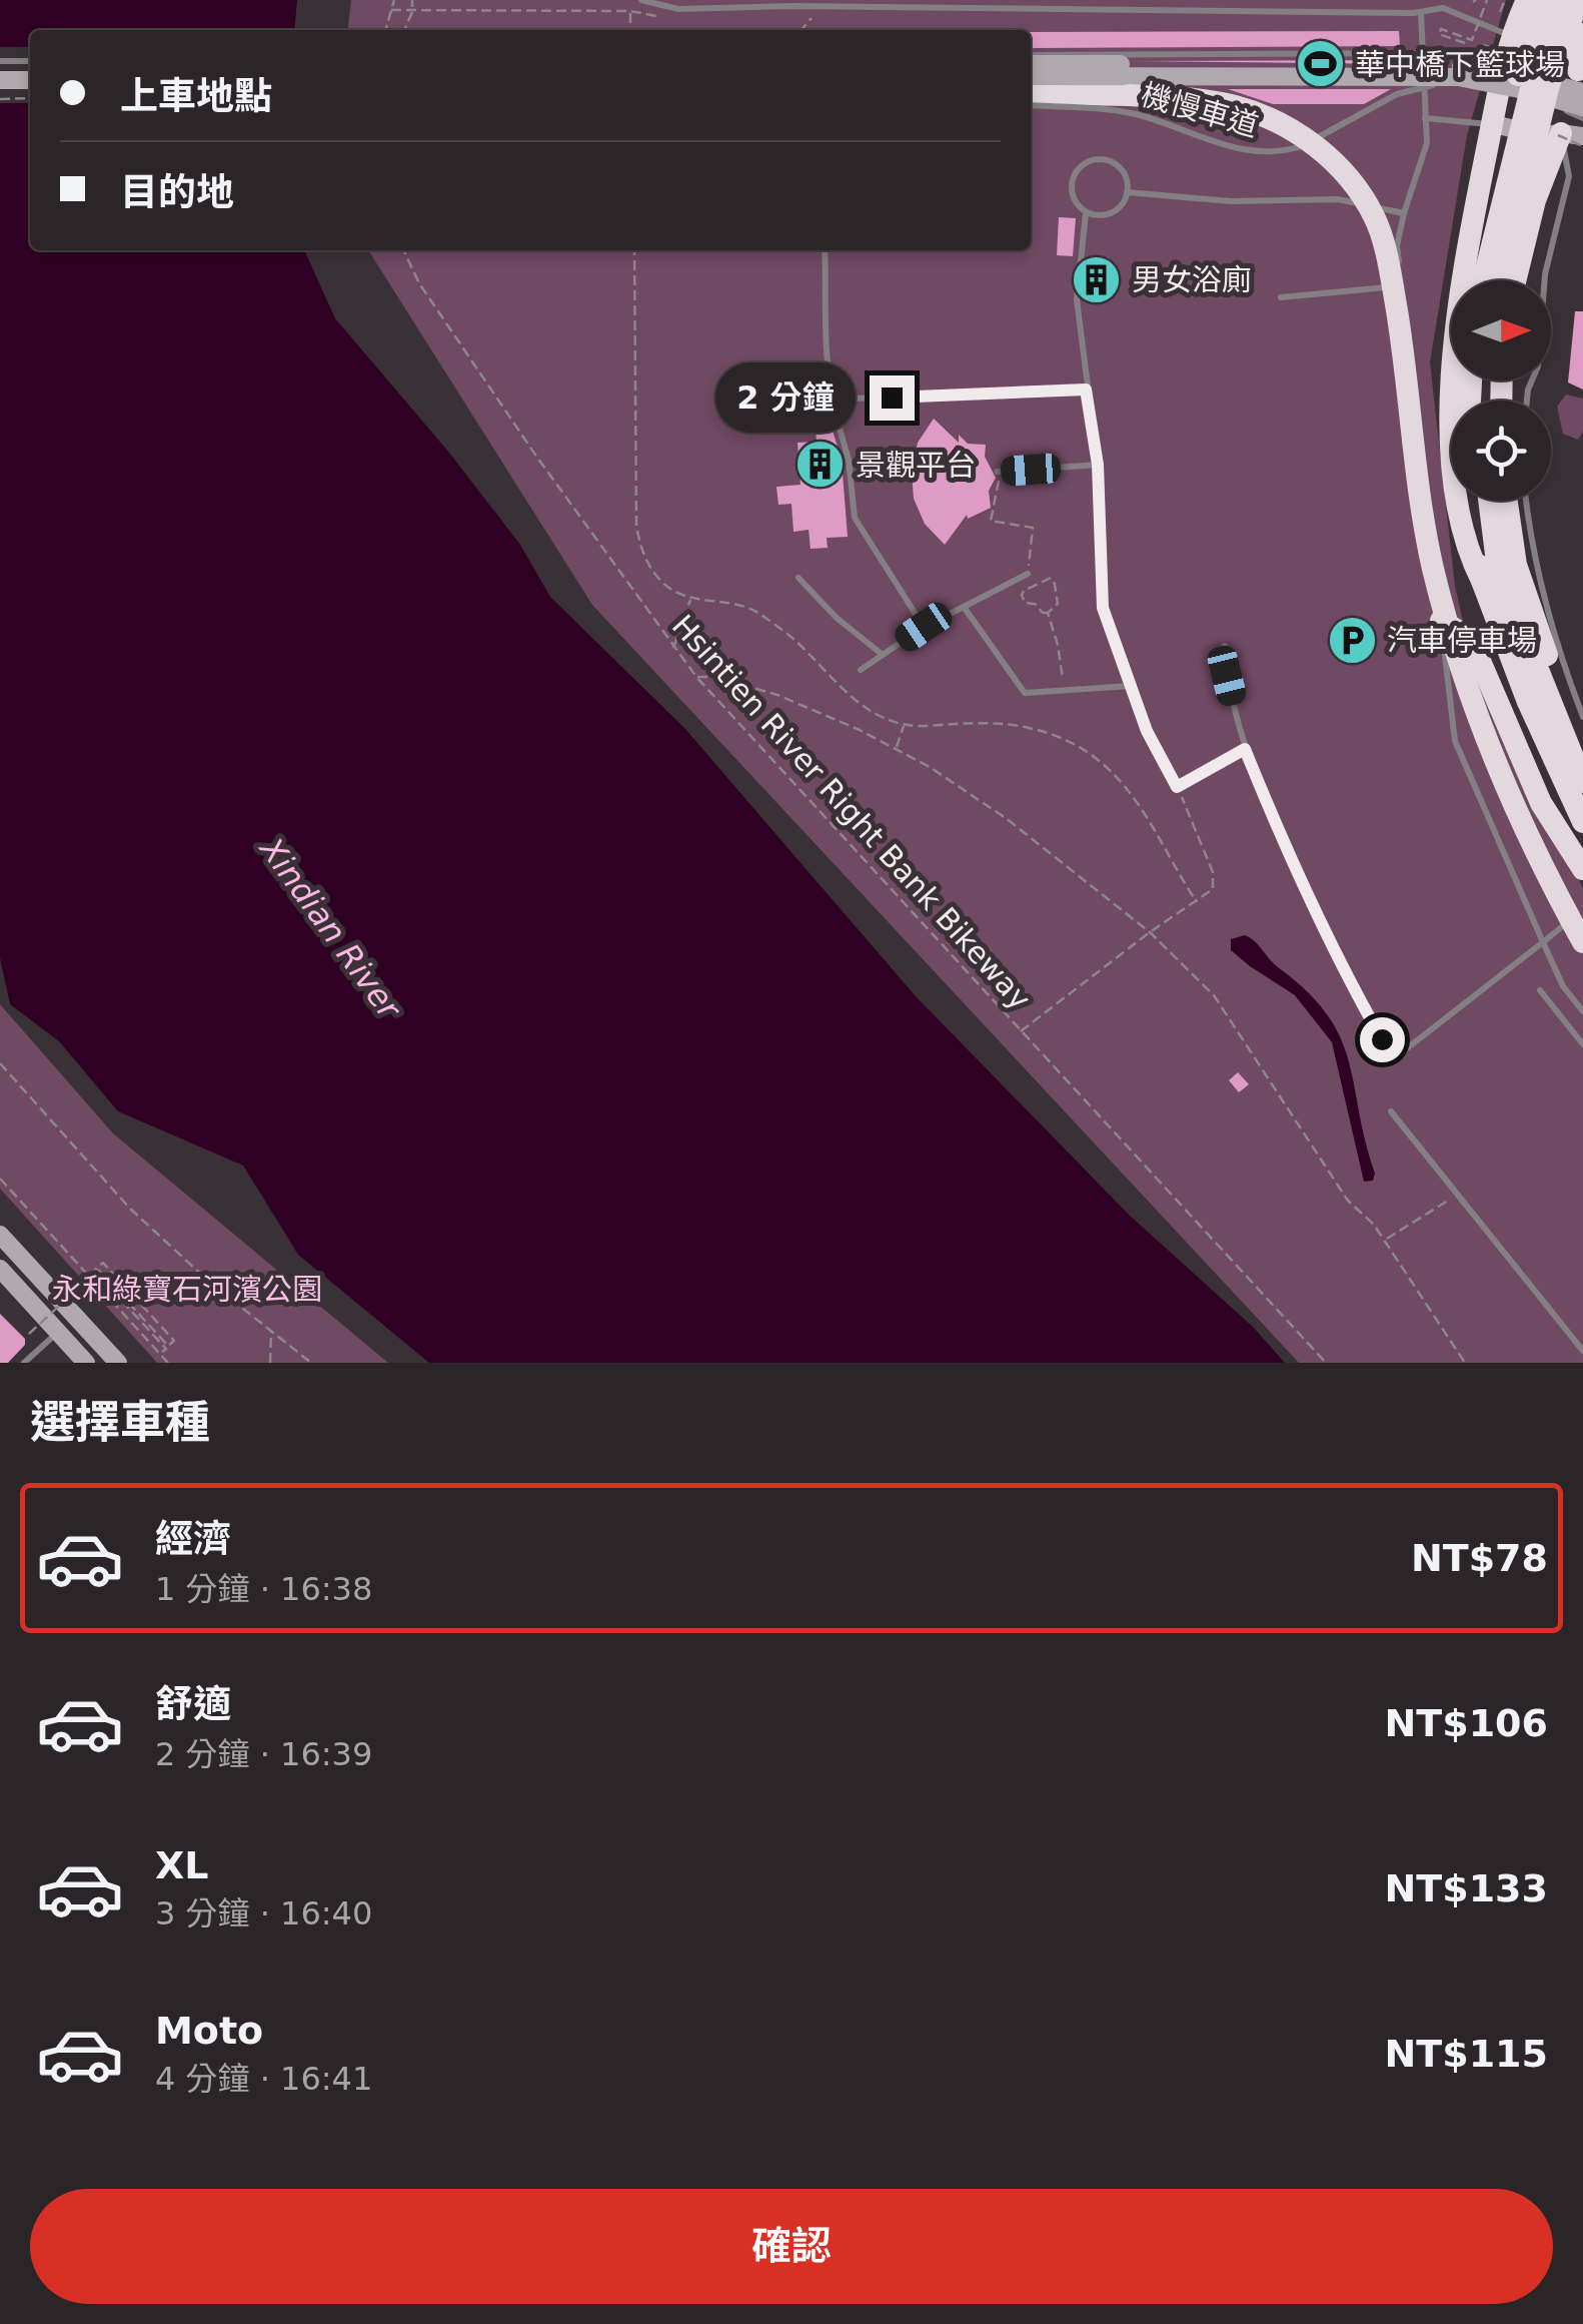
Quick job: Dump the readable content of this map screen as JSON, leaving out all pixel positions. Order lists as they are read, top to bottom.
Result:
{
  "streets": {
    "lane": ["機慢車道"],
    "path": ["Hsintien River Right Bank Bikeway"]
  },
  "water": ["Xindian River"],
  "parks": ["永和綠寶石河濱公園"],
  "places": {
    "sports": ["華中橋下籃球場"],
    "building": ["男女浴廁", "景觀平台"],
    "parking": ["汽車停車場"]
  },
  "north": "right",
  "page": {
    "banner": ["上車地點", "目的地"],
    "bubble": "2 分鐘",
    "heading": "選擇車種",
    "list": [
      {
        "name": "經濟",
        "note": "1 分鐘 · 16:38",
        "value": "NT$78"
      },
      {
        "name": "舒適",
        "note": "2 分鐘 · 16:39",
        "value": "NT$106"
      },
      {
        "name": "XL",
        "note": "3 分鐘 · 16:40",
        "value": "NT$133"
      },
      {
        "name": "Moto",
        "note": "4 分鐘 · 16:41",
        "value": "NT$115"
      }
    ],
    "buttons": "確認"
  }
}
